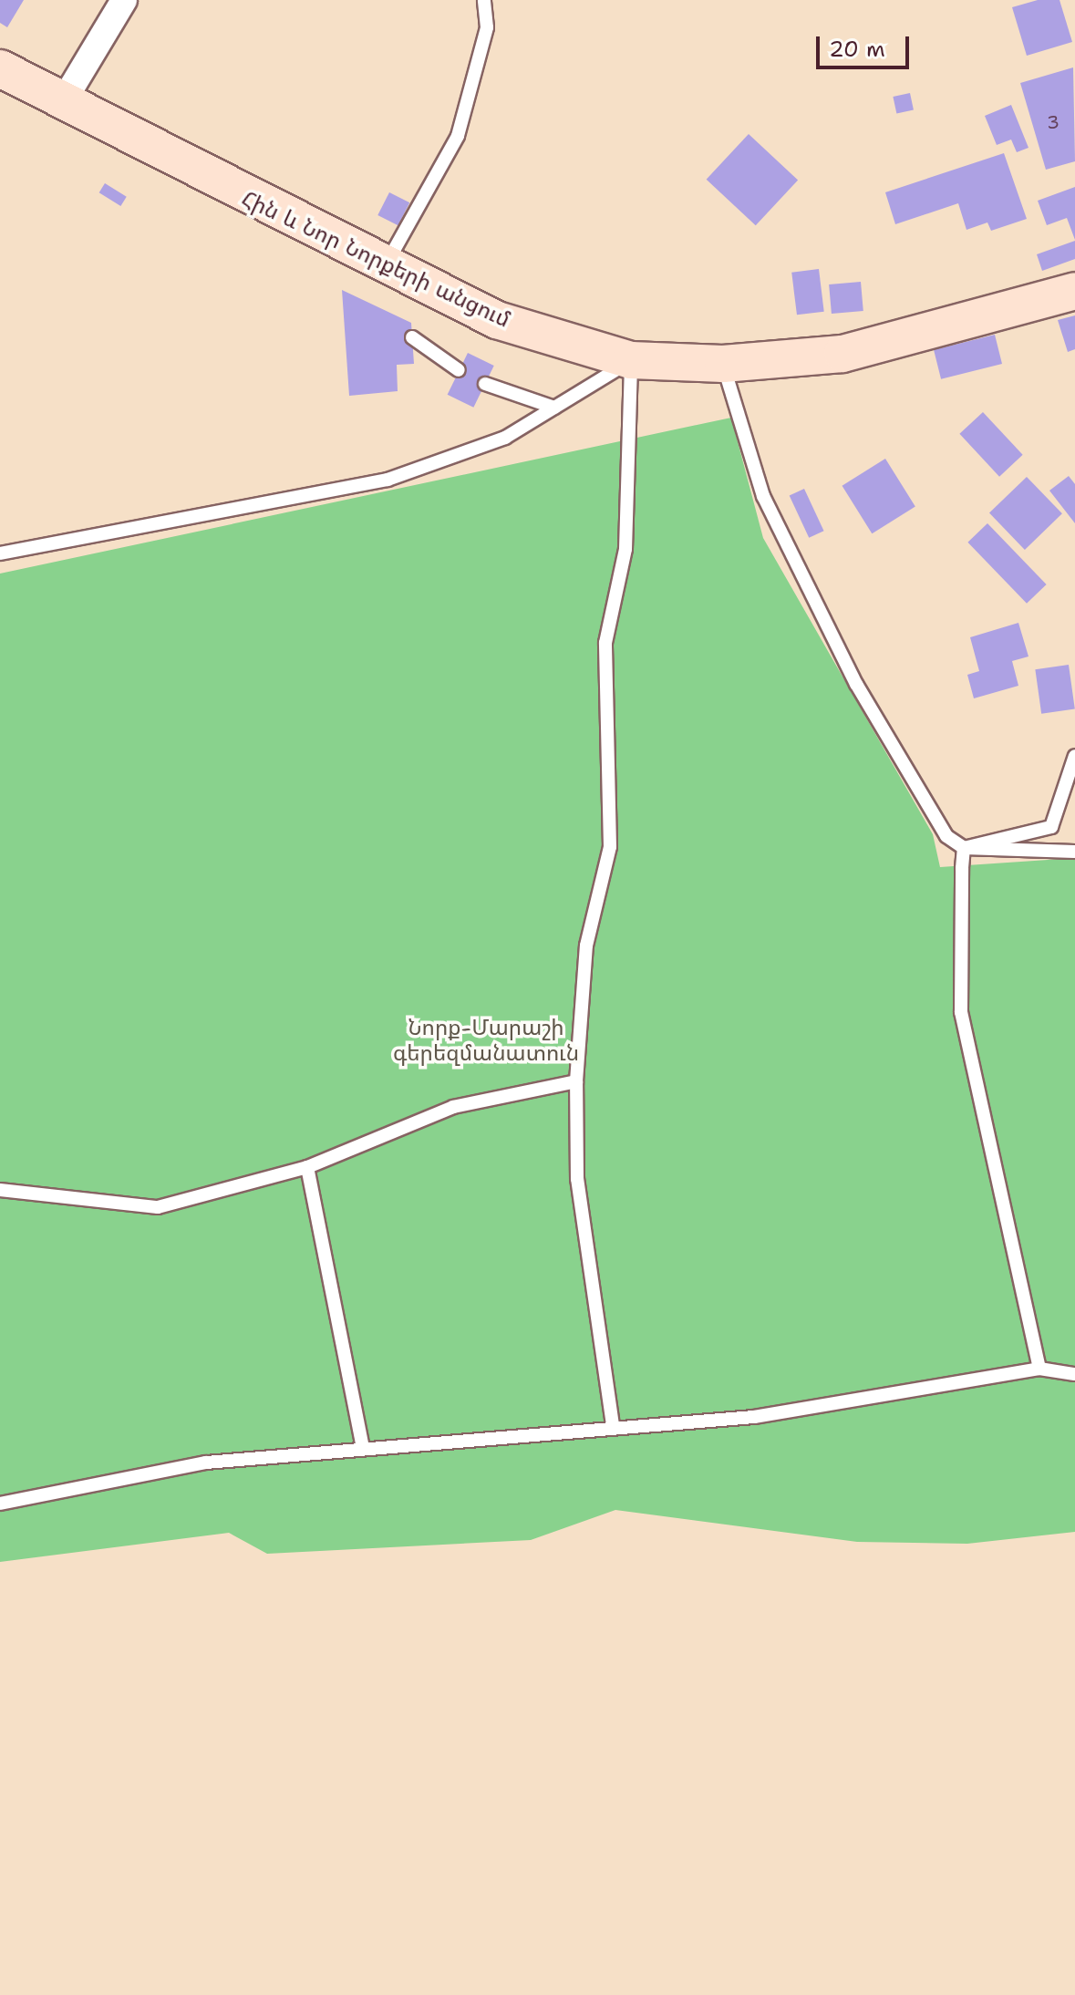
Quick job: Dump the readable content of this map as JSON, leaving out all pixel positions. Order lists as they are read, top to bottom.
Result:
{
  "streets": {
    "street": ["Հին և Նոր Նորքերի անցում"]
  },
  "parks": ["Նորք-Մարաշի գերեզմանատուն"],
  "house_numbers": ["3"],
  "scale_bar": "20 m"
}
